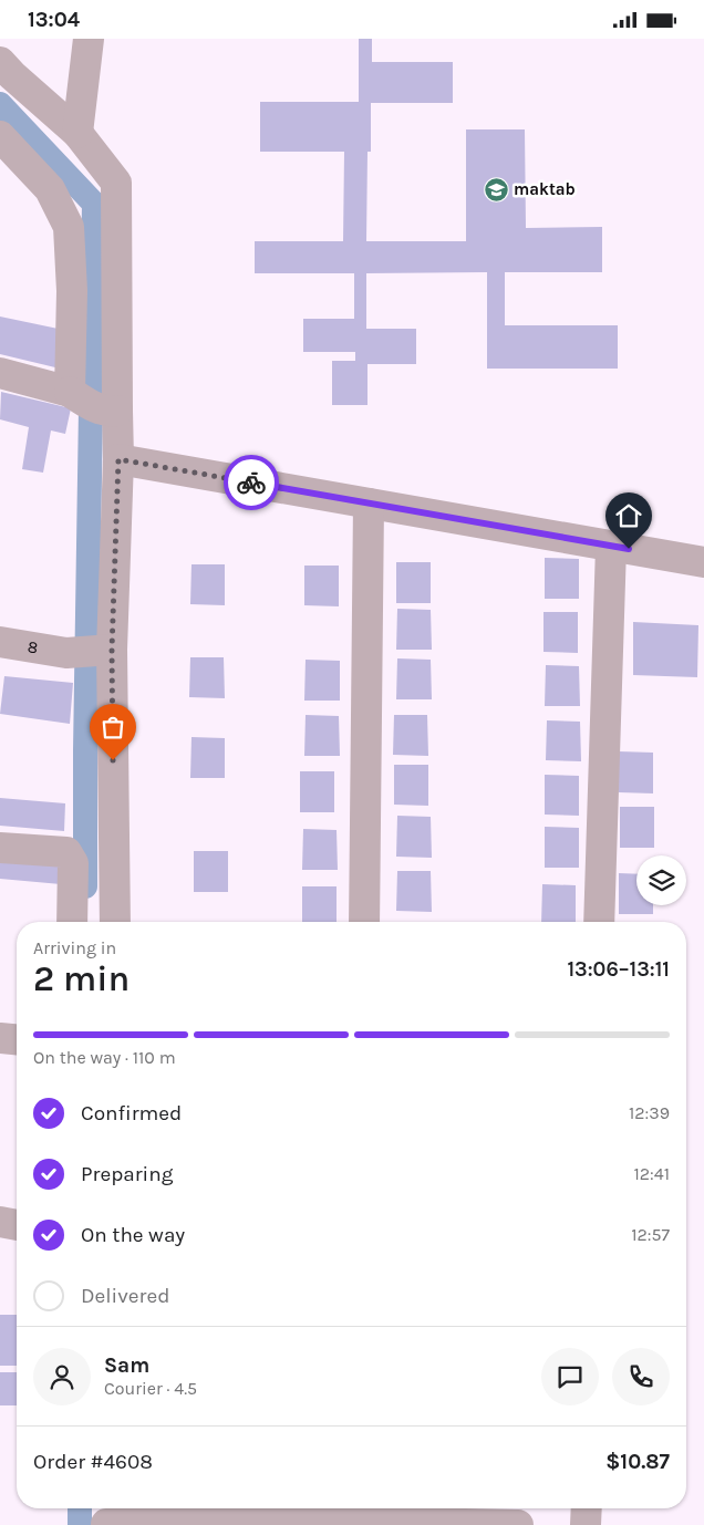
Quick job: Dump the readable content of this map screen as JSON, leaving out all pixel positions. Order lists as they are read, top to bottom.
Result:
{
  "streets": {
    "street": ["8"]
  },
  "places": {
    "school or university": ["maktab"]
  },
  "page": {
    "status": "13:04",
    "heading": ["2 min", "Arriving in", "13:06–13:11"],
    "panel": [
      "Sam",
      "Courier · 4.5",
      "Order #4608",
      "$10.87"
    ],
    "bar": "On the way · 110 m",
    "list": [
      ["Confirmed", "12:39"],
      ["Preparing", "12:41"],
      ["On the way", "12:57"],
      "Delivered"
    ]
  }
}
